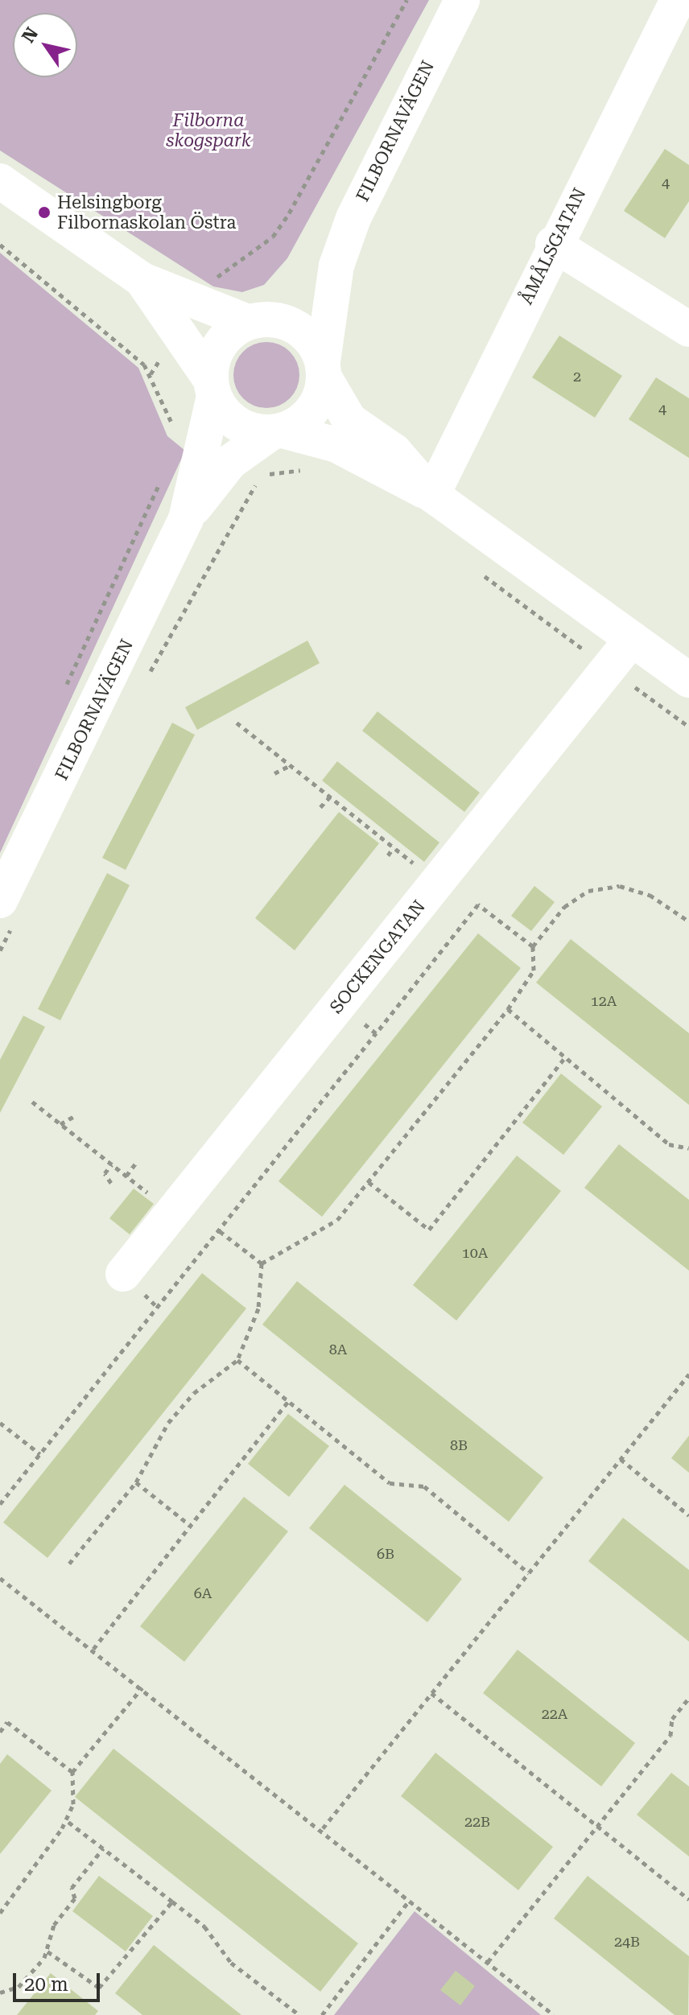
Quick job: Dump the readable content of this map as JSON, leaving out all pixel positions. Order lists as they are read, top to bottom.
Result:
{
  "streets": {
    "street": ["FILBORNAVÄGEN", "ÅMÅLSGATAN", "SOCKENGATAN"]
  },
  "parks": ["Filborna skogspark"],
  "places": ["Helsingborg Filbornaskolan Östra"],
  "house_numbers": [
    "4",
    "2",
    "4",
    "12A",
    "10A",
    "8A",
    "8B",
    "6B",
    "6A",
    "22A",
    "22B",
    "24B"
  ],
  "scale_bar": "20 m",
  "north": "top left"
}
